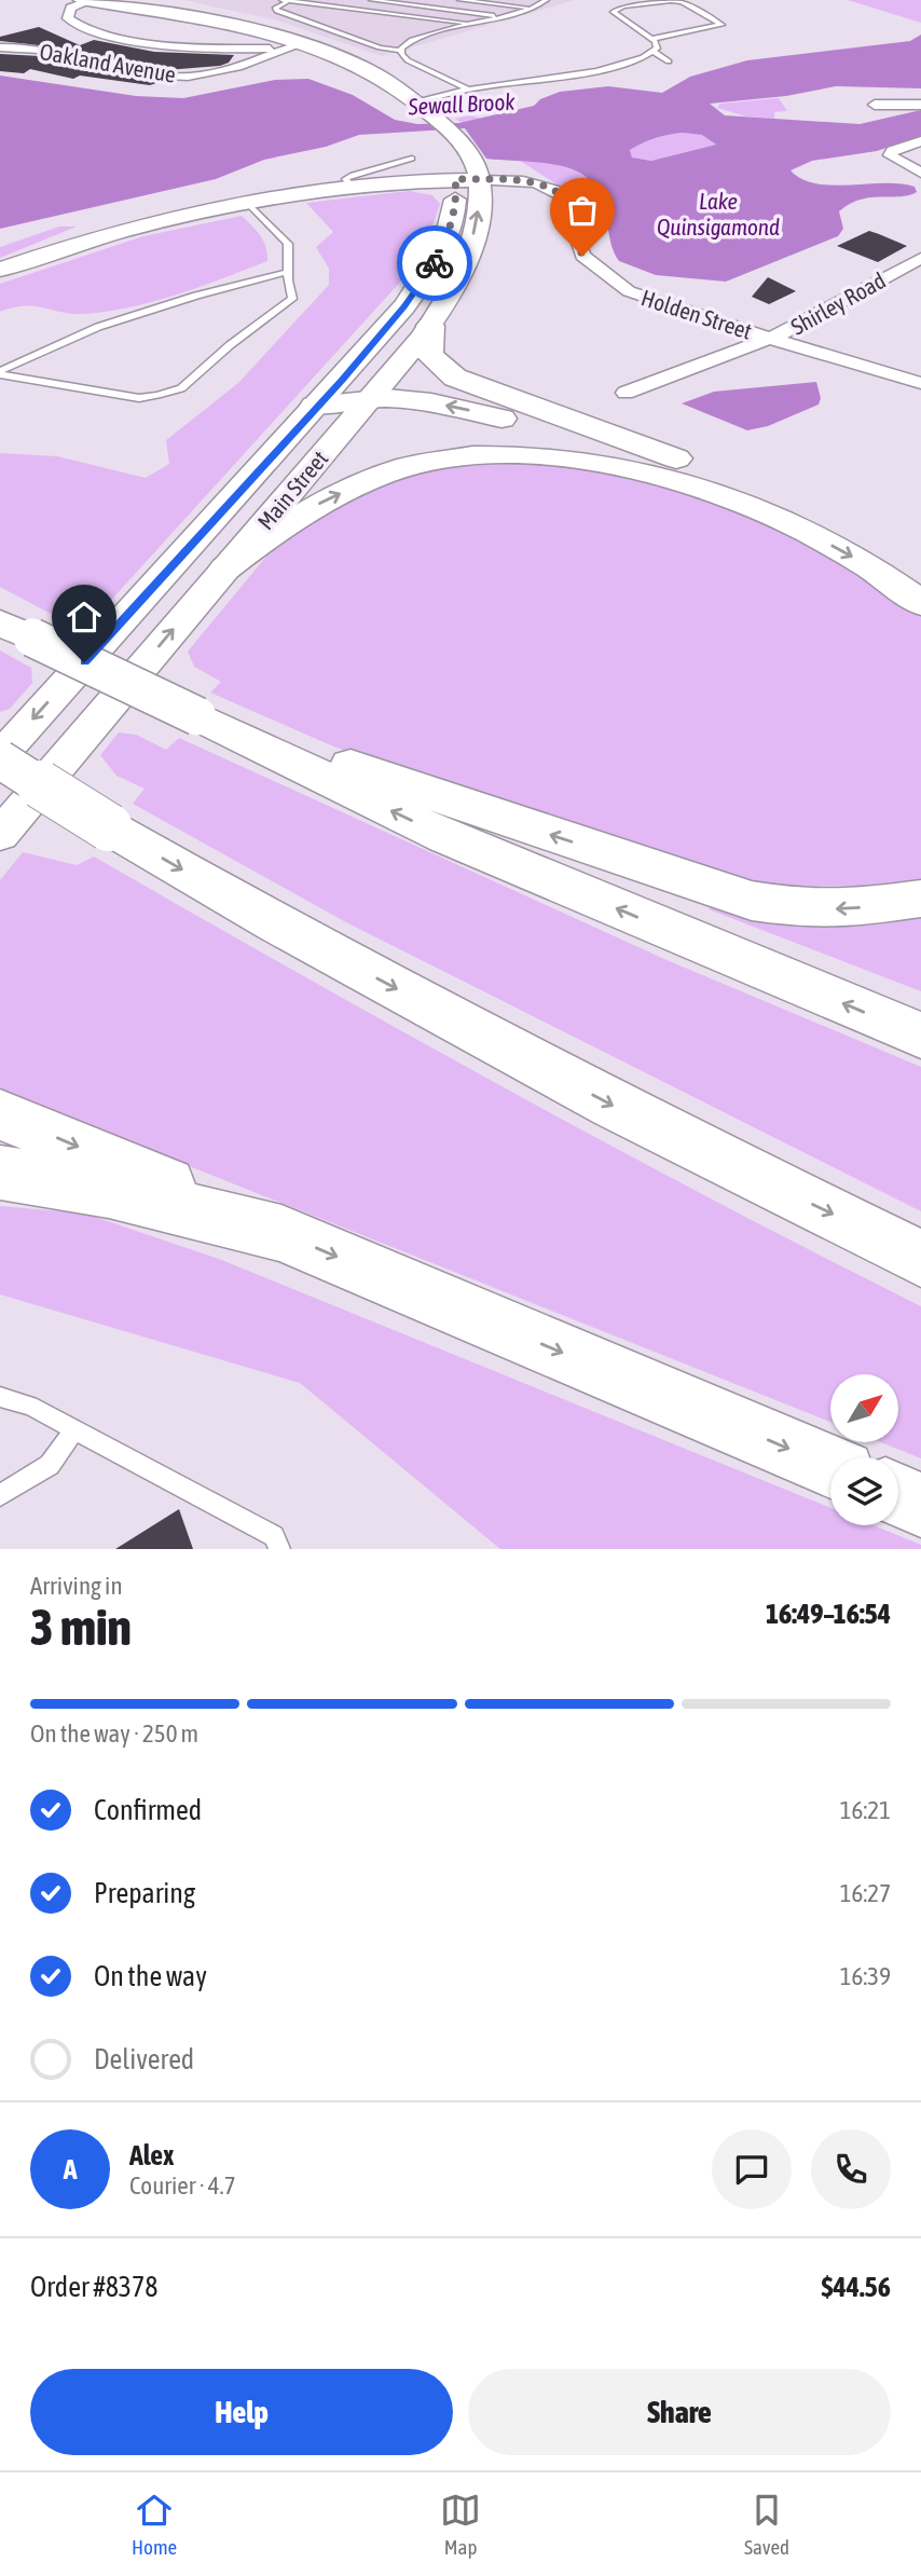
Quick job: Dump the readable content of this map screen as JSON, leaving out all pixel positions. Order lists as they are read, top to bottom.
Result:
{
  "streets": {
    "main road": ["Main Street"],
    "street": ["Oakland Avenue", "Shirley Road", "Holden Street"]
  },
  "crossings": [
    ["Oakland Avenue", "Main Street"],
    ["Shirley Road", "Holden Street"],
    ["Holden Street", "Main Street"]
  ],
  "water": ["Sewall Brook", "Lake Quinsigamond"],
  "north": "top right",
  "page": {
    "heading": ["3 min", "Arriving in", "16:49–16:54"],
    "panel": [
      "Alex",
      "Courier · 4.7",
      "Order #8378",
      "$44.56"
    ],
    "bar": "On the way · 250 m",
    "list": [
      ["Confirmed", "16:21"],
      ["Preparing", "16:27"],
      ["On the way", "16:39"],
      "Delivered"
    ],
    "round": "A",
    "buttons": ["Help", "Share"],
    "tabs": ["Home", "Map", "Saved"]
  }
}
